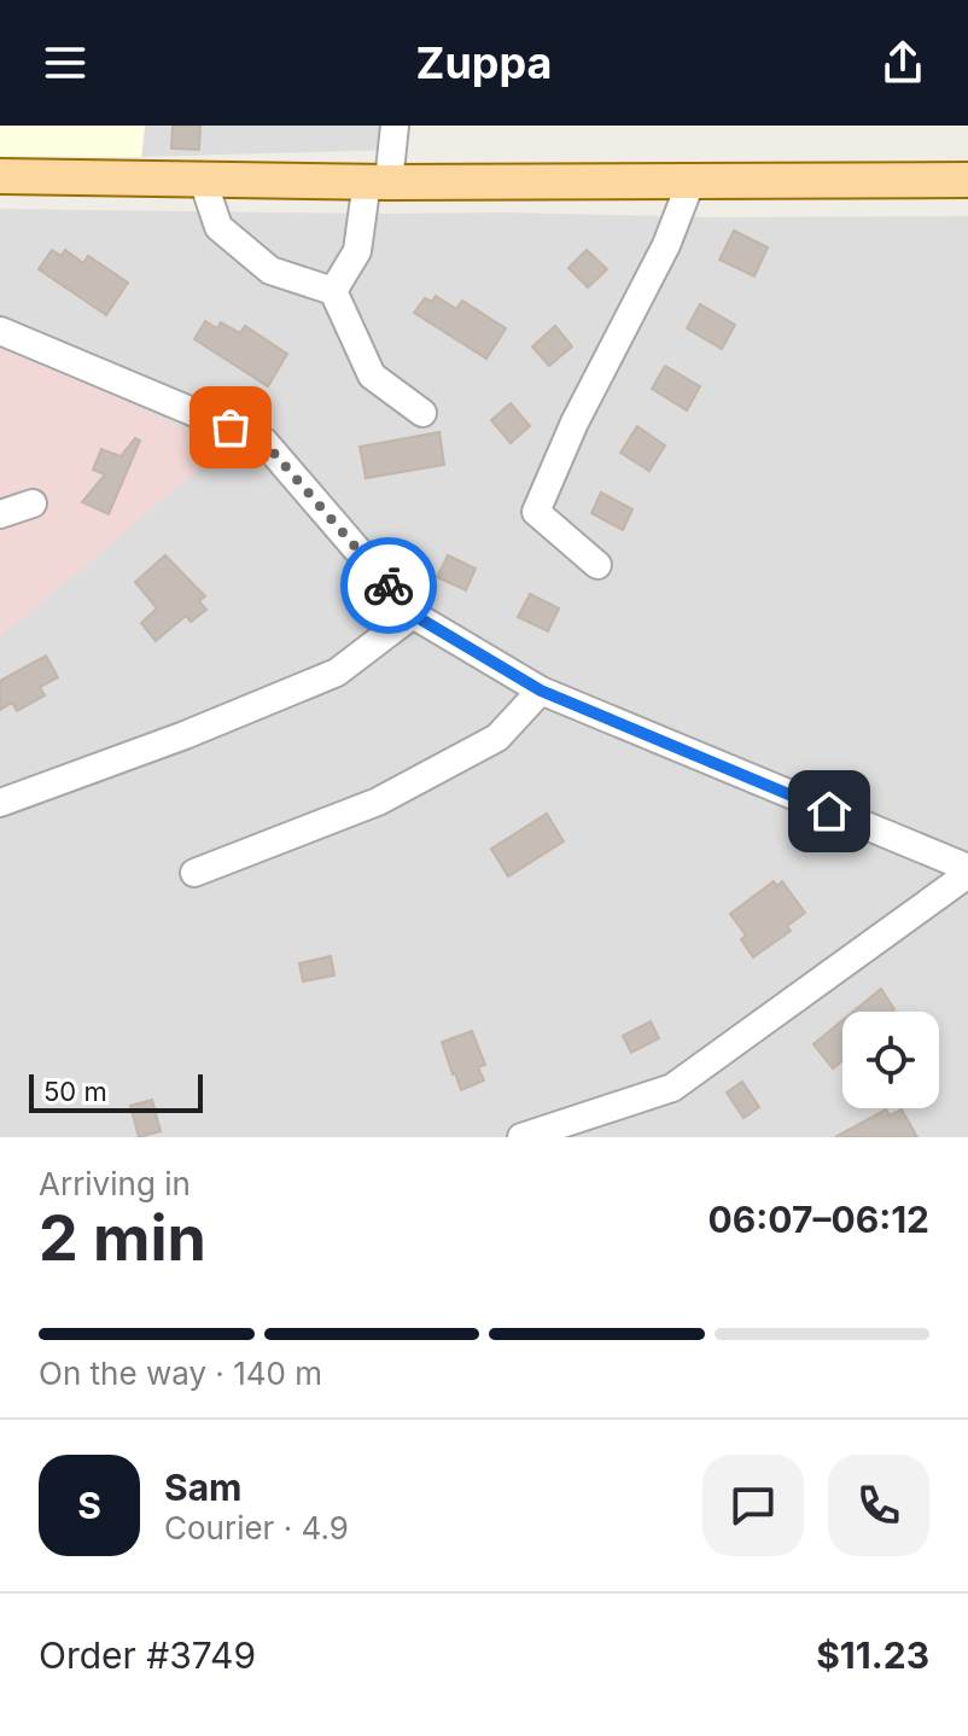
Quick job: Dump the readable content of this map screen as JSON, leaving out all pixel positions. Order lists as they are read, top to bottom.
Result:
{
  "scale_bar": "50 m",
  "page": {
    "header": "Zuppa",
    "scale": "50 m",
    "heading": ["2 min", "Arriving in", "06:07–06:12"],
    "panel": [
      "Sam",
      "Courier · 4.9",
      "Order #3749",
      "$11.23"
    ],
    "bar": "On the way · 140 m",
    "round": "S"
  }
}
